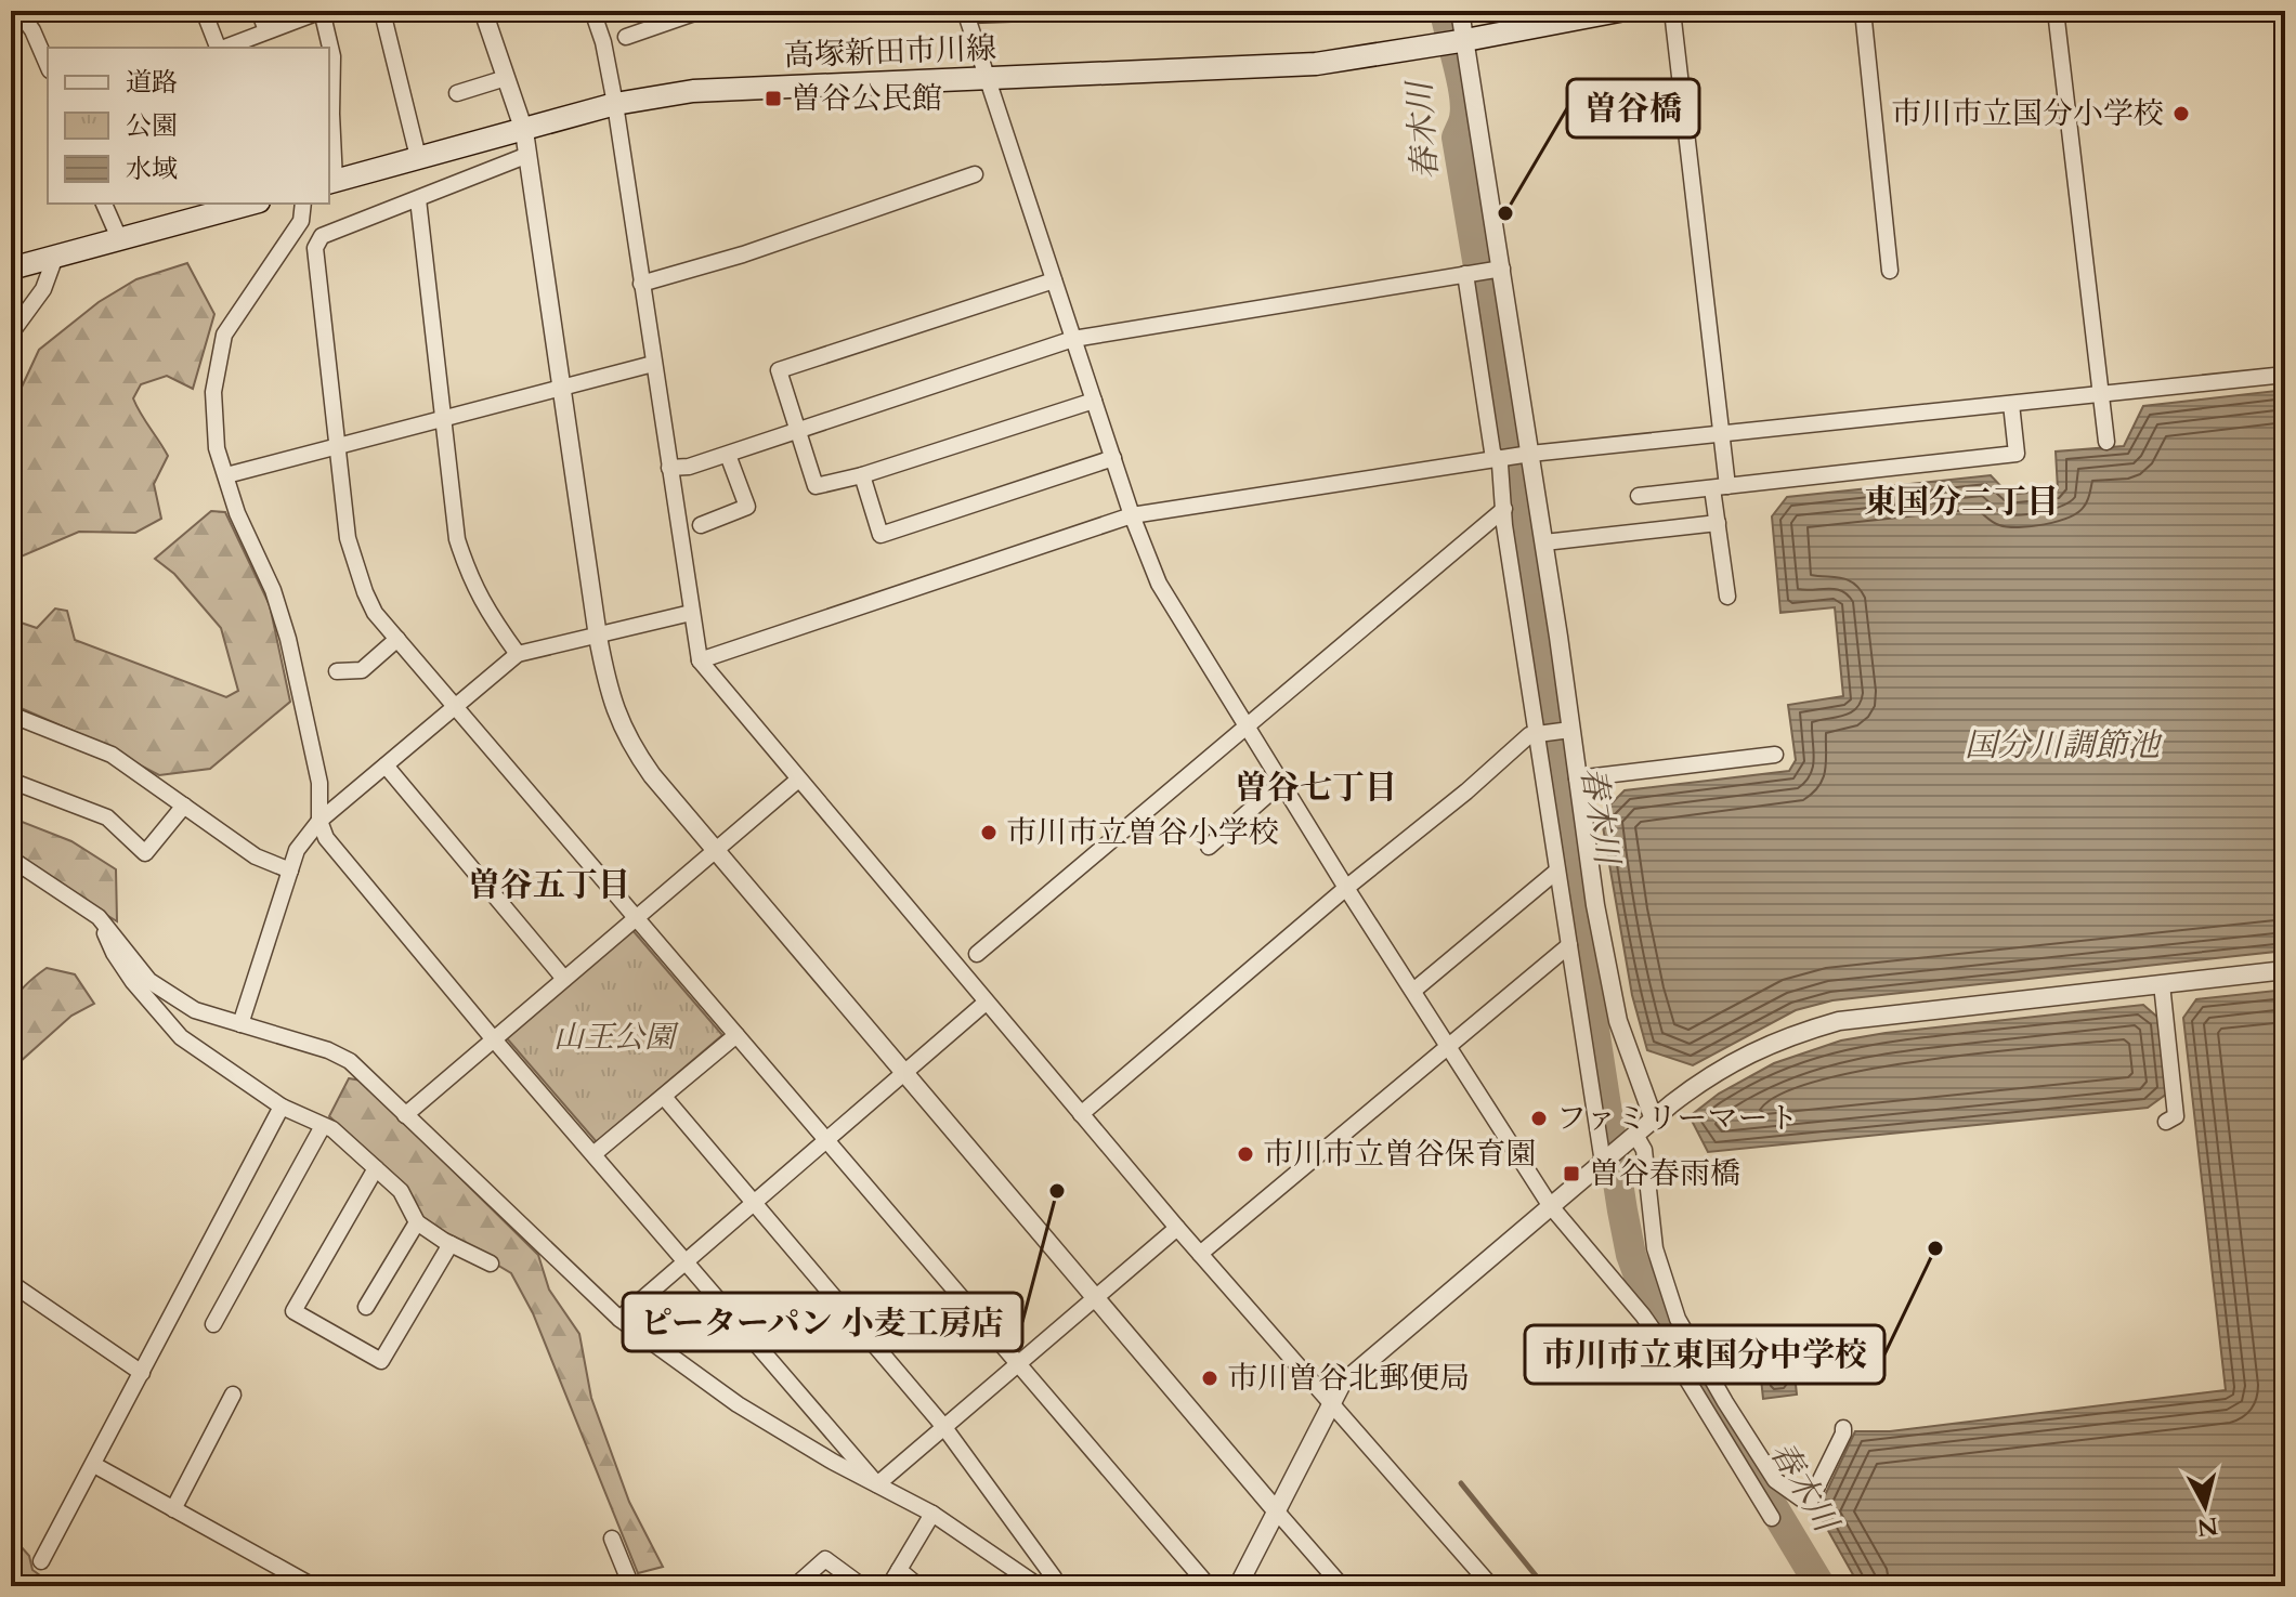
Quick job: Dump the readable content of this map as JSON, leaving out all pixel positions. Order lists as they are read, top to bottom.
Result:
{
  "streets": {
    "main road": ["高塚新田市川線"]
  },
  "districts": ["東国分二丁目", "曽谷七丁目", "曽谷五丁目"],
  "water": ["春木川", "国分川調節池"],
  "parks": ["山王公園"],
  "places": {
    "transit": ["曽谷公民館", "曽谷春雨橋"],
    "other": [
      "市川市立国分小学校",
      "曽谷橋",
      "市川市立曽谷小学校",
      "ファミリーマート",
      "市川市立曽谷保育園",
      "ピーターパン 小麦工房店",
      "市川市立東国分中学校",
      "市川曽谷北郵便局"
    ]
  },
  "legend": ["道路", "公園", "水域"],
  "north": "bottom"
}
